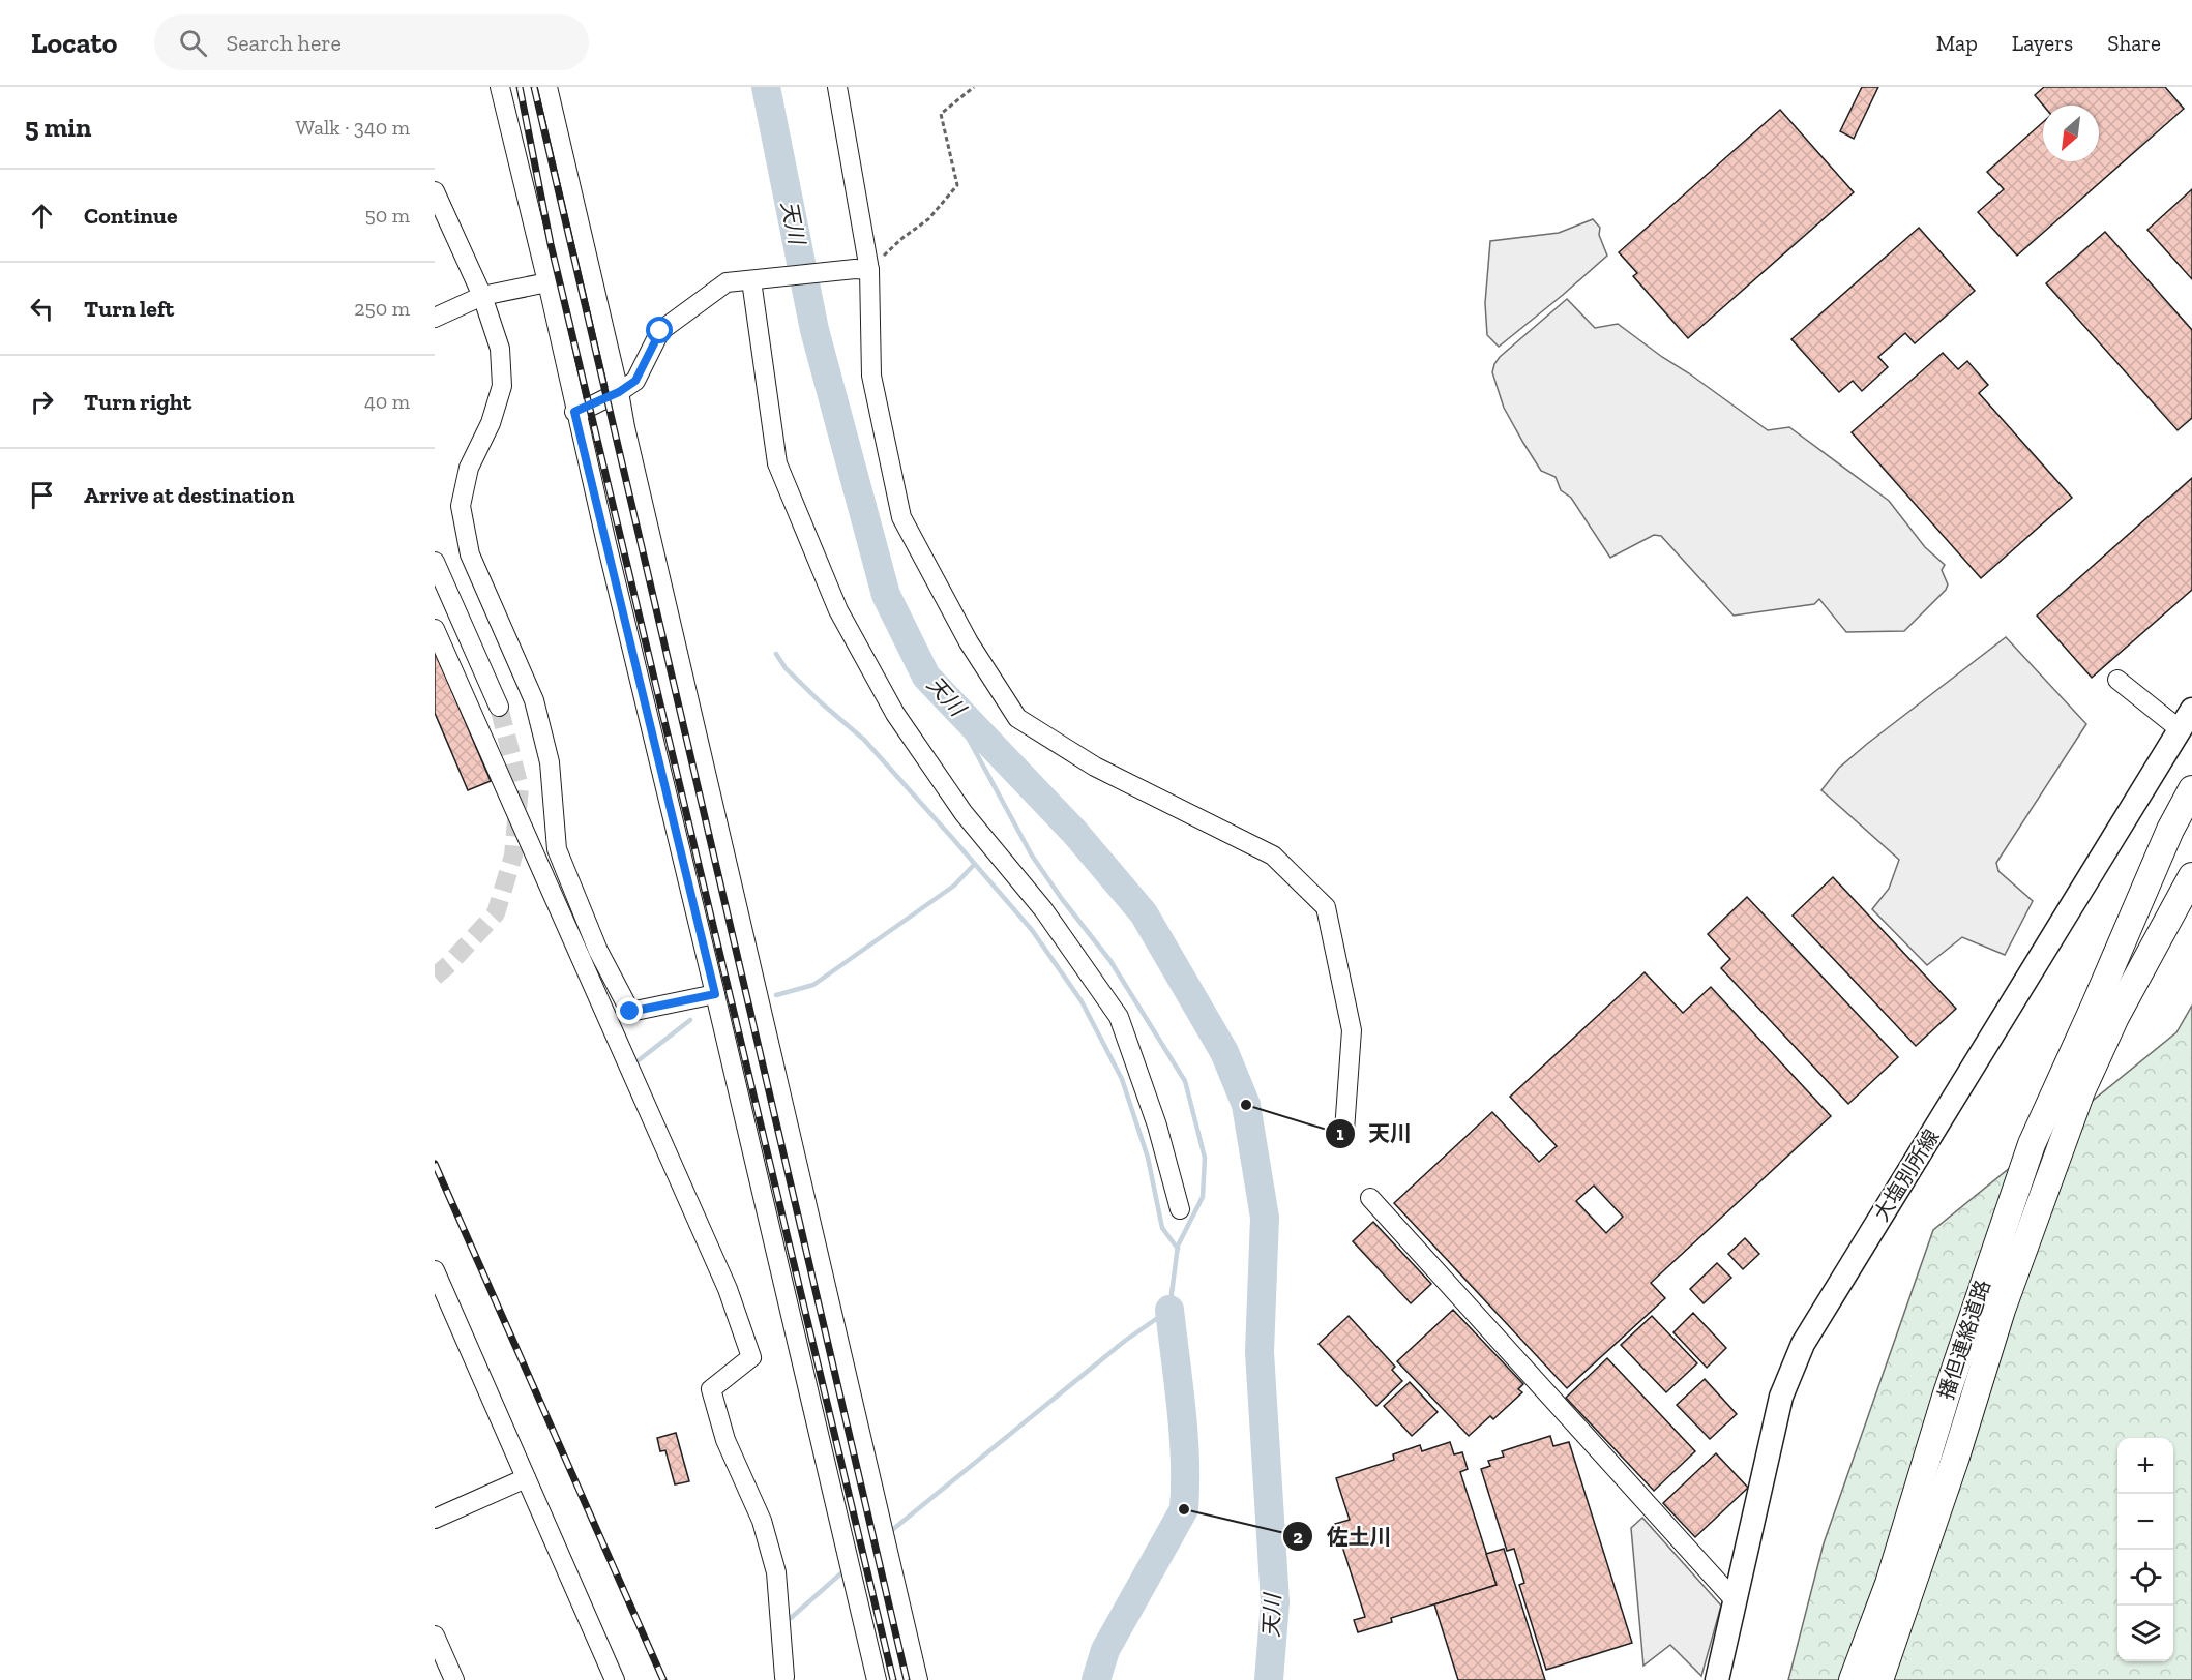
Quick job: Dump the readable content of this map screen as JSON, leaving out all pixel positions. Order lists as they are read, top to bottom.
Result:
{
  "streets": {
    "highway": ["播但連絡道路"],
    "main road": ["大塩別所線"]
  },
  "water": ["天川"],
  "places": ["天川", "佐土川"],
  "north": "bottom left",
  "page": {
    "header": "Locato",
    "search": "Search here",
    "nav": ["Map", "Layers", "Share"],
    "heading": ["5 min", "Walk · 340 m"],
    "list": [
      ["Continue", "50 m"],
      ["Turn left", "250 m"],
      ["Turn right", "40 m"],
      "Arrive at destination"
    ],
    "map_buttons": ["+", "−"]
  }
}
